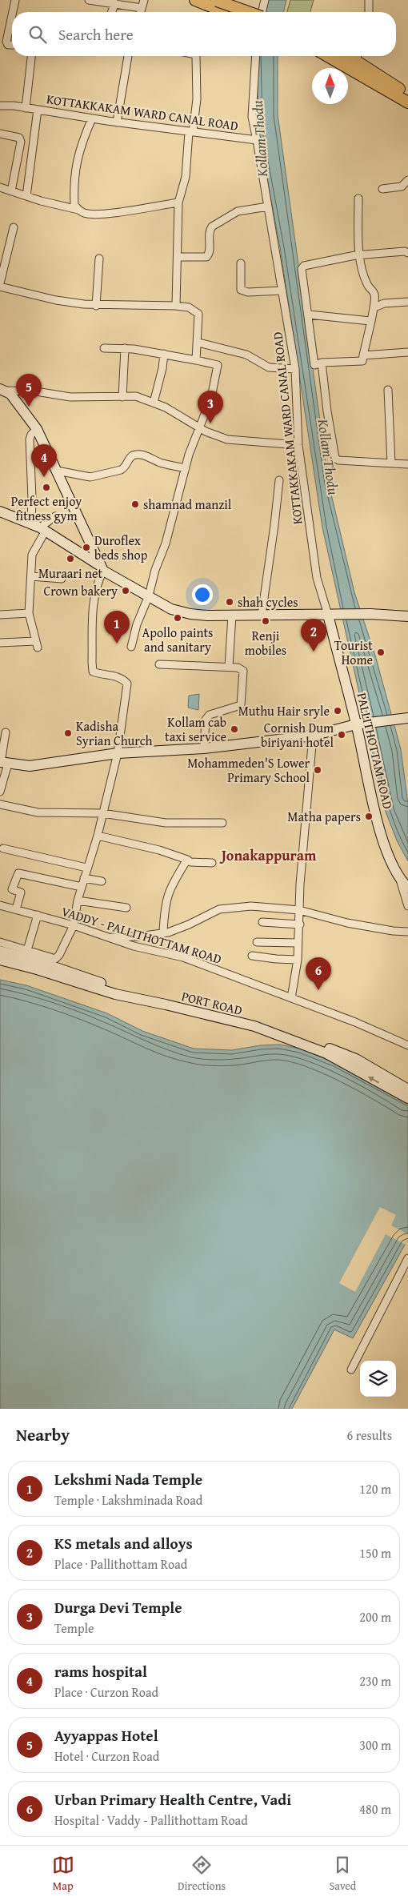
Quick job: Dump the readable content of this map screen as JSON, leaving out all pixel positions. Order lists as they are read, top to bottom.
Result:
{
  "streets": {
    "street": [
      "KOTTAKKAKAM WARD CANAL ROAD",
      "PALLITHOTTAM ROAD",
      "VADDY - PALLITHOTTAM ROAD",
      "PORT ROAD"
    ]
  },
  "crossings": [
    ["KOTTAKKAKAM WARD CANAL ROAD", "PALLITHOTTAM ROAD"]
  ],
  "districts": ["Jonakappuram"],
  "water": ["Kollam Thodu"],
  "places": [
    "Perfect enjoy fitness gym",
    "shamnad manzil",
    "Duroflex beds shop",
    "Muraari net",
    "Crown bakery",
    "shah cycles",
    "Apollo paints and sanitary",
    "Renji mobiles",
    "Tourist Home",
    "Muthu Hair sryle",
    "Kollam cab taxi service",
    "Kadisha Syrian Church",
    "Cornish Dum biriyani hotel",
    "Mohammeden'S Lower Primary School",
    "Matha papers"
  ],
  "north": "top",
  "page": {
    "search": "Search here",
    "pins": [
      "5",
      "3",
      "4",
      "1",
      "2",
      "6"
    ],
    "heading": ["Nearby", "6 results"],
    "list": [
      {
        "mark": "1",
        "name": "Lekshmi Nada Temple",
        "note": "Temple · Lakshminada Road",
        "value": "120 m"
      },
      {
        "mark": "2",
        "name": "KS metals and alloys",
        "note": "Place · Pallithottam Road",
        "value": "150 m"
      },
      {
        "mark": "3",
        "name": "Durga Devi Temple",
        "note": "Temple",
        "value": "200 m"
      },
      {
        "mark": "4",
        "name": "rams hospital",
        "note": "Place · Curzon Road",
        "value": "230 m"
      },
      {
        "mark": "5",
        "name": "Ayyappas Hotel",
        "note": "Hotel · Curzon Road",
        "value": "300 m"
      },
      {
        "mark": "6",
        "name": "Urban Primary Health Centre, Vadi",
        "note": "Hospital · Vaddy - Pallithottam Road",
        "value": "480 m"
      }
    ],
    "nav": ["Map", "Directions", "Saved"]
  }
}
